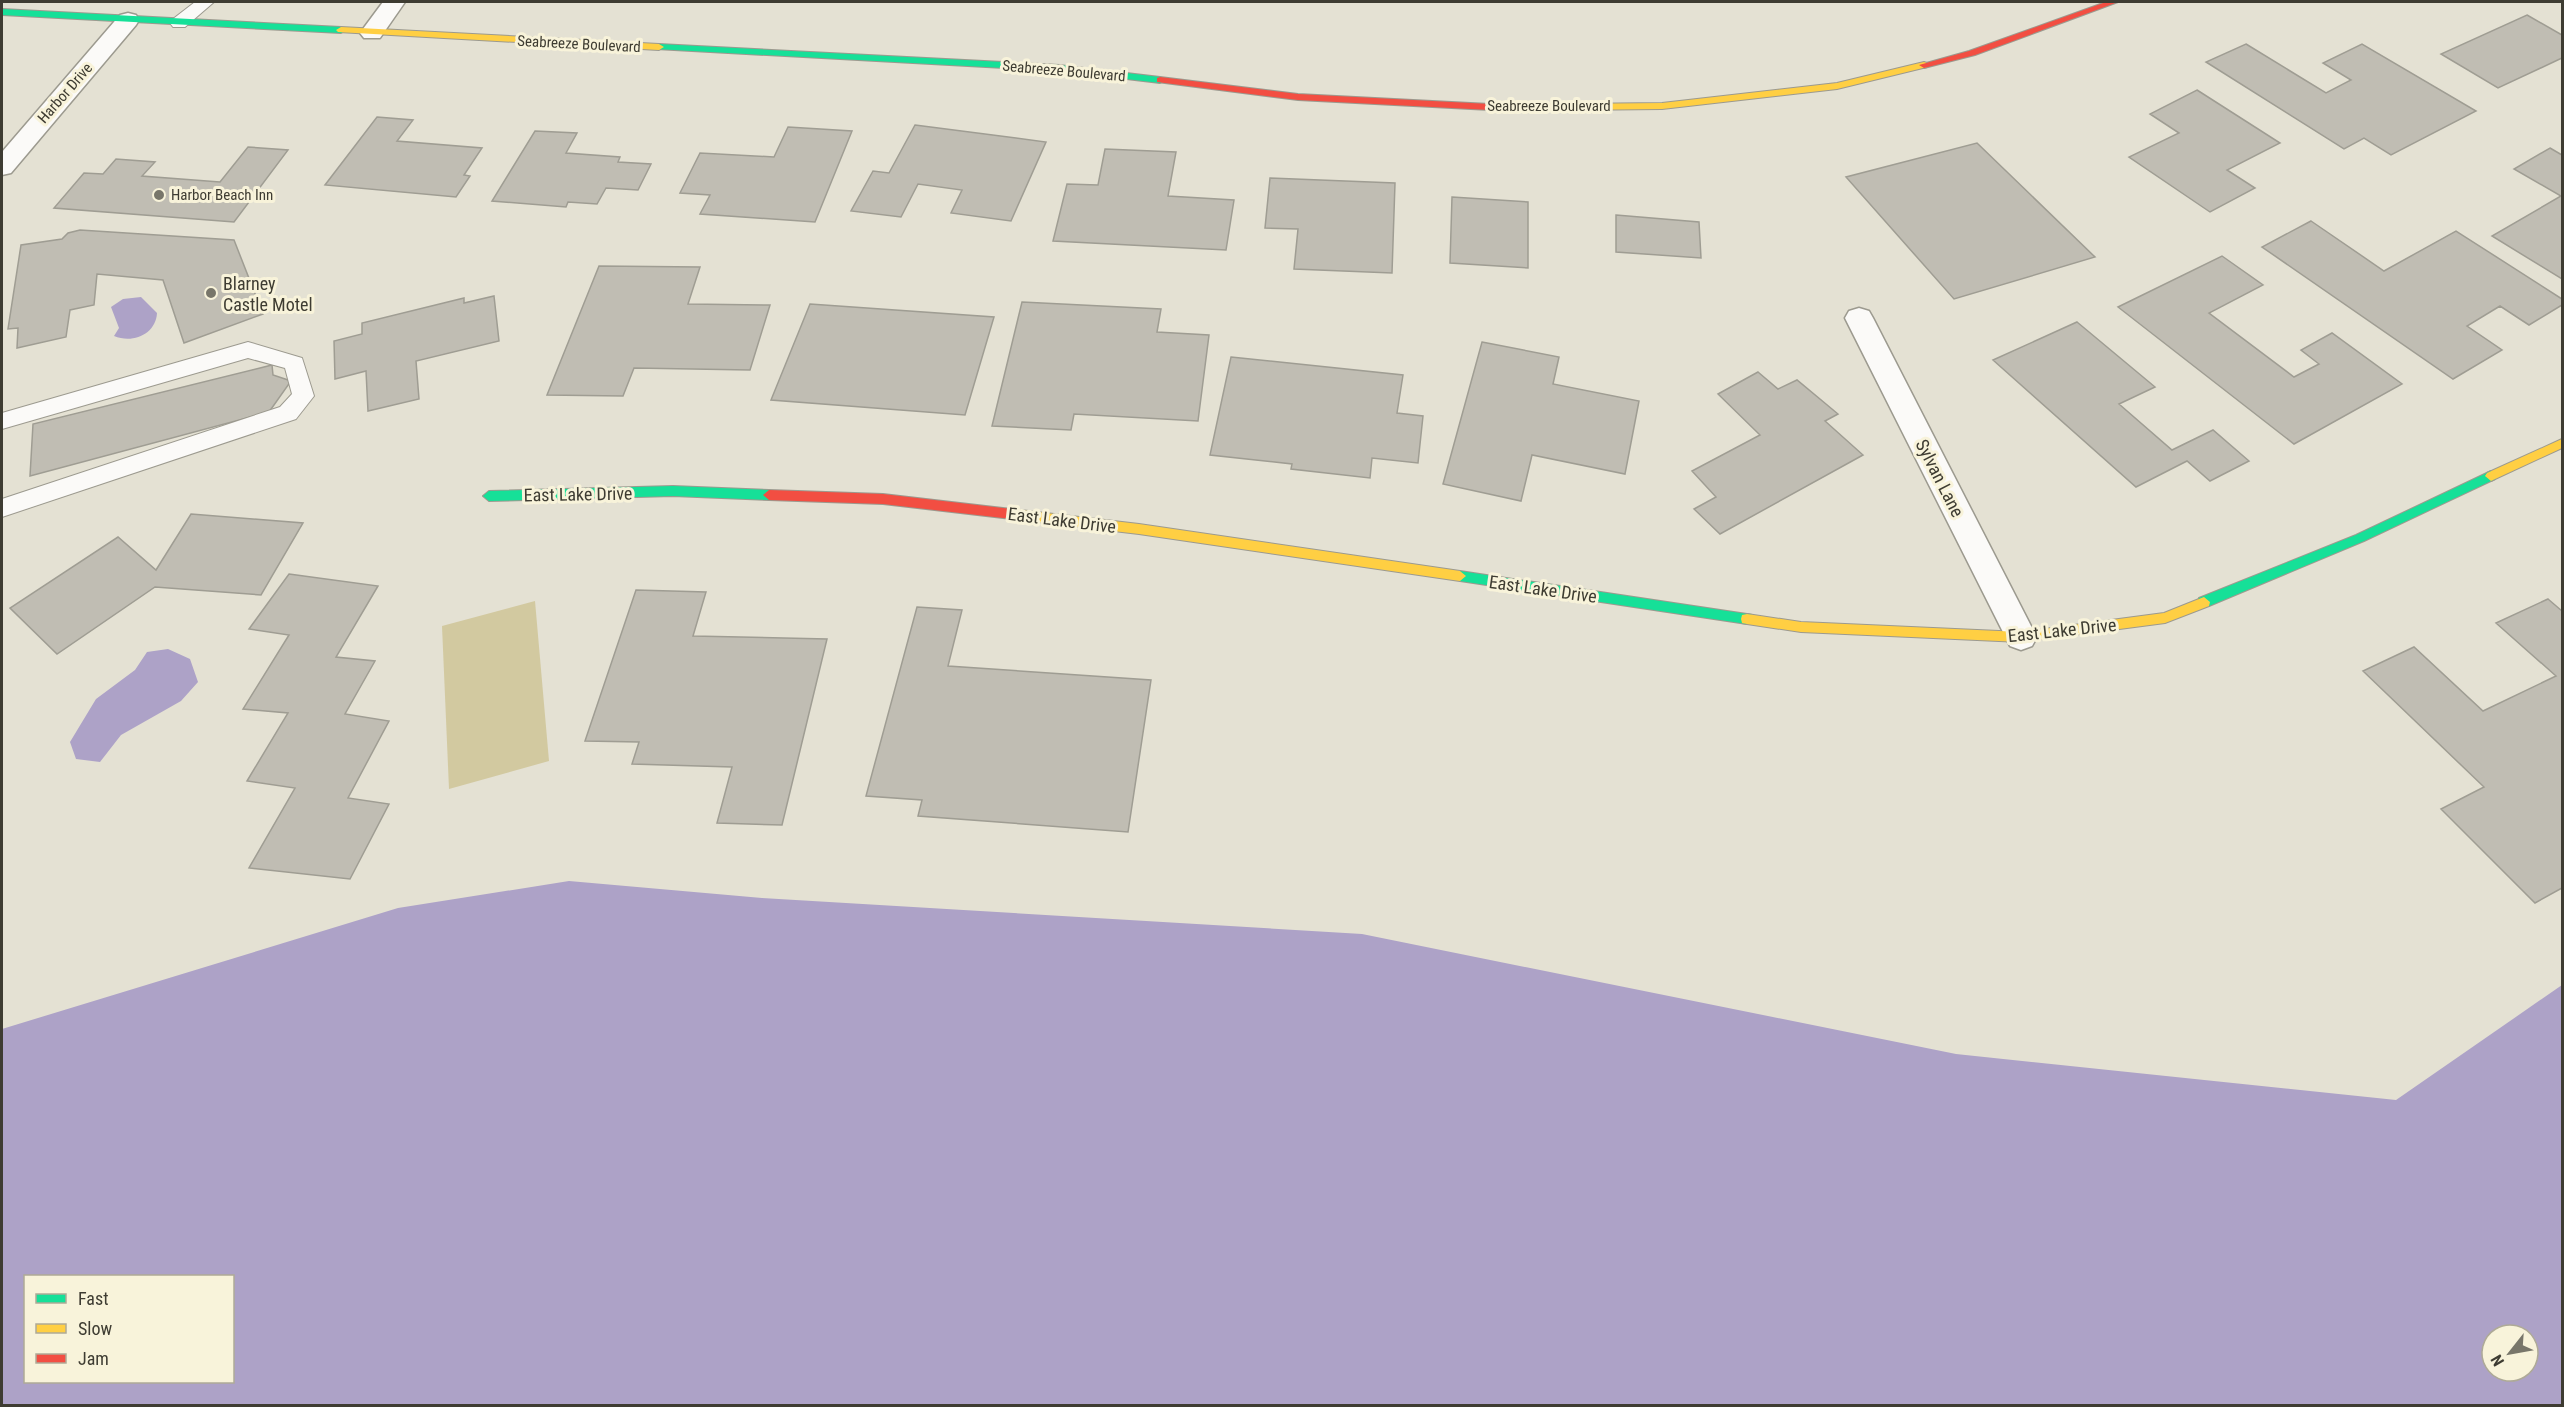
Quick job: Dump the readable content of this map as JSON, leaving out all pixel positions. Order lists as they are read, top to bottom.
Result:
{
  "streets": {
    "main road": ["Seabreeze Boulevard", "East Lake Drive"],
    "street": ["Harbor Drive", "Sylvan Lane"]
  },
  "crossings": [
    ["Seabreeze Boulevard", "Harbor Drive"],
    ["Sylvan Lane", "East Lake Drive"]
  ],
  "places": ["Harbor Beach Inn", "Blarney Castle Motel"],
  "legend": ["Fast", "Slow", "Jam"],
  "north": "bottom left"
}
